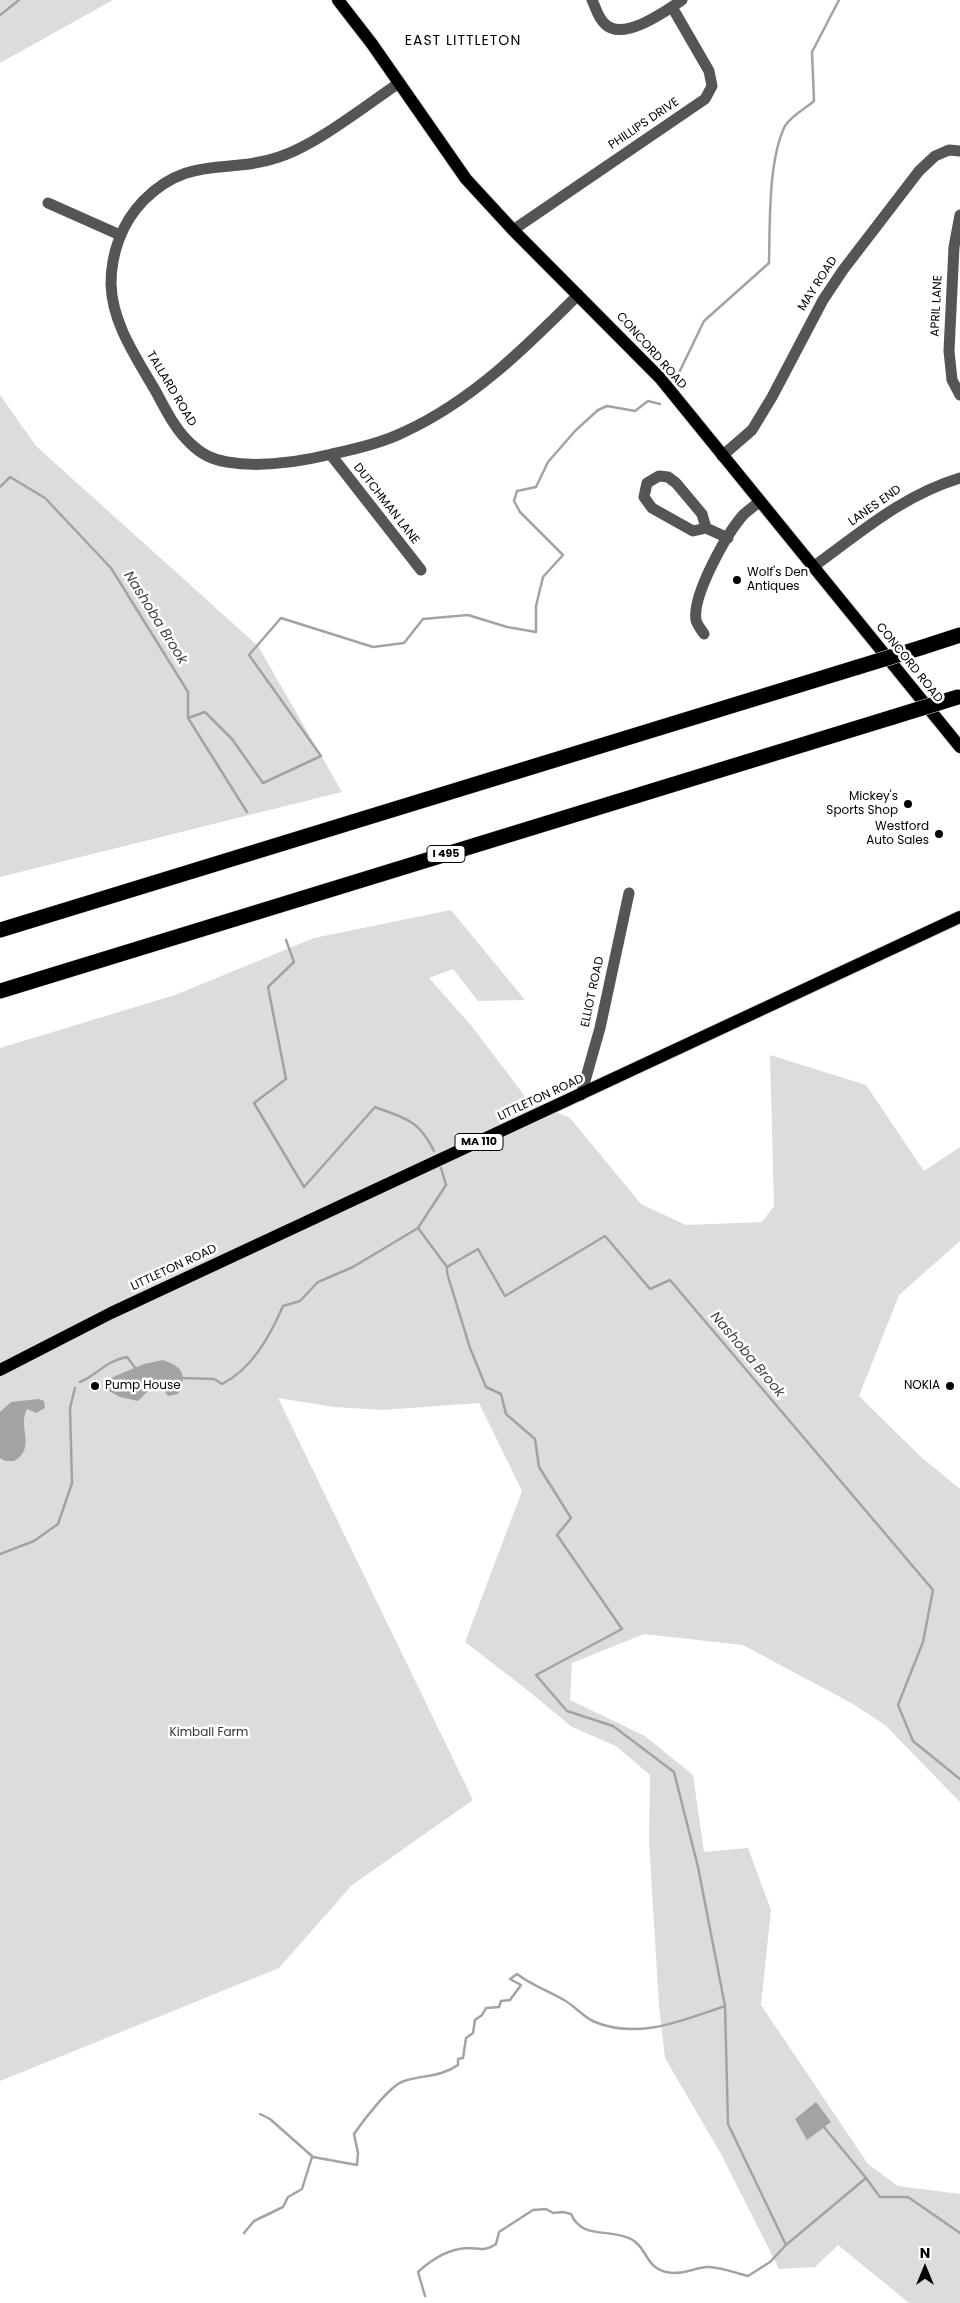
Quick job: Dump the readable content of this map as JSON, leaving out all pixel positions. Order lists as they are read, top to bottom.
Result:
{
  "streets": {
    "highway": ["I 495"],
    "main road": ["CONCORD ROAD", "LITTLETON ROAD", "MA 110"],
    "street": [
      "PHILLIPS DRIVE",
      "MAY ROAD",
      "APRIL LANE",
      "TALLARD ROAD",
      "DUTCHMAN LANE",
      "LANES END",
      "ELLIOT ROAD"
    ]
  },
  "crossings": [
    ["PHILLIPS DRIVE", "CONCORD ROAD"],
    ["MAY ROAD", "CONCORD ROAD"],
    ["CONCORD ROAD", "TALLARD ROAD"],
    ["CONCORD ROAD", "LANES END"],
    ["TALLARD ROAD", "DUTCHMAN LANE"],
    ["ELLIOT ROAD", "LITTLETON ROAD"]
  ],
  "districts": ["EAST LITTLETON"],
  "water": ["Nashoba Brook"],
  "parks": ["Kimball Farm"],
  "places": [
    "Wolf's Den Antiques",
    "Mickey's Sports Shop",
    "Westford Auto Sales",
    "Pump House",
    "NOKIA"
  ],
  "north": "top"
}
